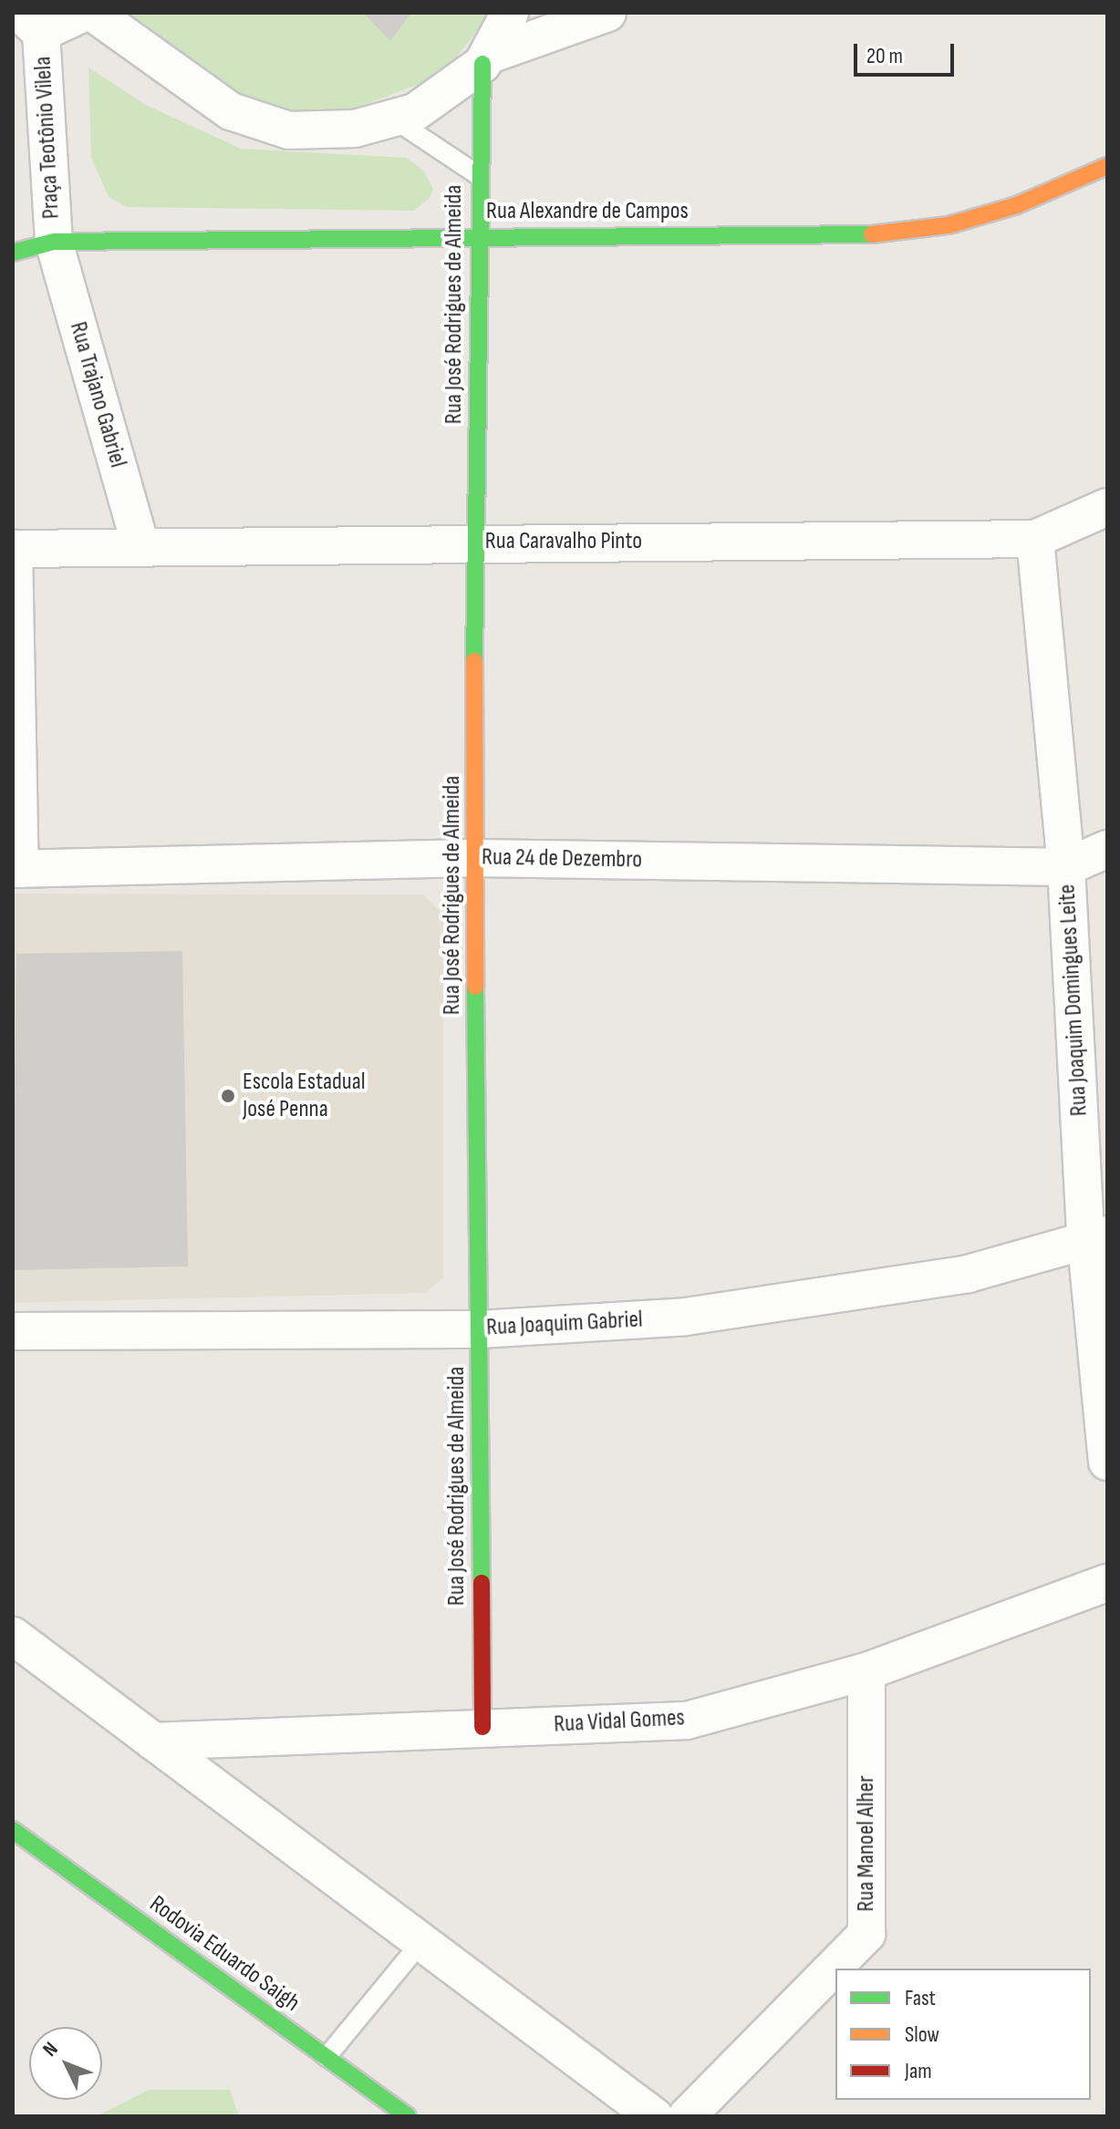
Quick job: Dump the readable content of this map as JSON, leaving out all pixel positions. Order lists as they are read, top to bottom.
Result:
{
  "streets": {
    "main road": ["Rua Alexandre de Campos", "Rua José Rodrigues de Almeida", "Rodovia Eduardo Saigh"],
    "street": [
      "Praça Teotônio Vilela",
      "Rua Trajano Gabriel",
      "Rua Caravalho Pinto",
      "Rua 24 de Dezembro",
      "Rua Joaquim Domingues Leite",
      "Rua Joaquim Gabriel",
      "Rua Vidal Gomes",
      "Rua Manoel Alher"
    ]
  },
  "crossings": [
    ["Praça Teotônio Vilela", "Rua Alexandre de Campos"],
    ["Praça Teotônio Vilela", "Rua Trajano Gabriel"],
    ["Rua Alexandre de Campos", "Rua José Rodrigues de Almeida"],
    ["Rua Alexandre de Campos", "Rua Trajano Gabriel"],
    ["Rua José Rodrigues de Almeida", "Rua Caravalho Pinto"],
    ["Rua José Rodrigues de Almeida", "Rua 24 de Dezembro"],
    ["Rua José Rodrigues de Almeida", "Rua Joaquim Gabriel"],
    ["Rua José Rodrigues de Almeida", "Rua Vidal Gomes"],
    ["Rua Trajano Gabriel", "Rua Caravalho Pinto"],
    ["Rua Caravalho Pinto", "Rua Joaquim Domingues Leite"],
    ["Rua 24 de Dezembro", "Rua Joaquim Domingues Leite"],
    ["Rua Joaquim Domingues Leite", "Rua Joaquim Gabriel"],
    ["Rua Vidal Gomes", "Rua Manoel Alher"]
  ],
  "places": ["Escola Estadual José Penna"],
  "legend": ["Fast", "Slow", "Jam"],
  "scale_bar": "20 m",
  "north": "top left"
}
